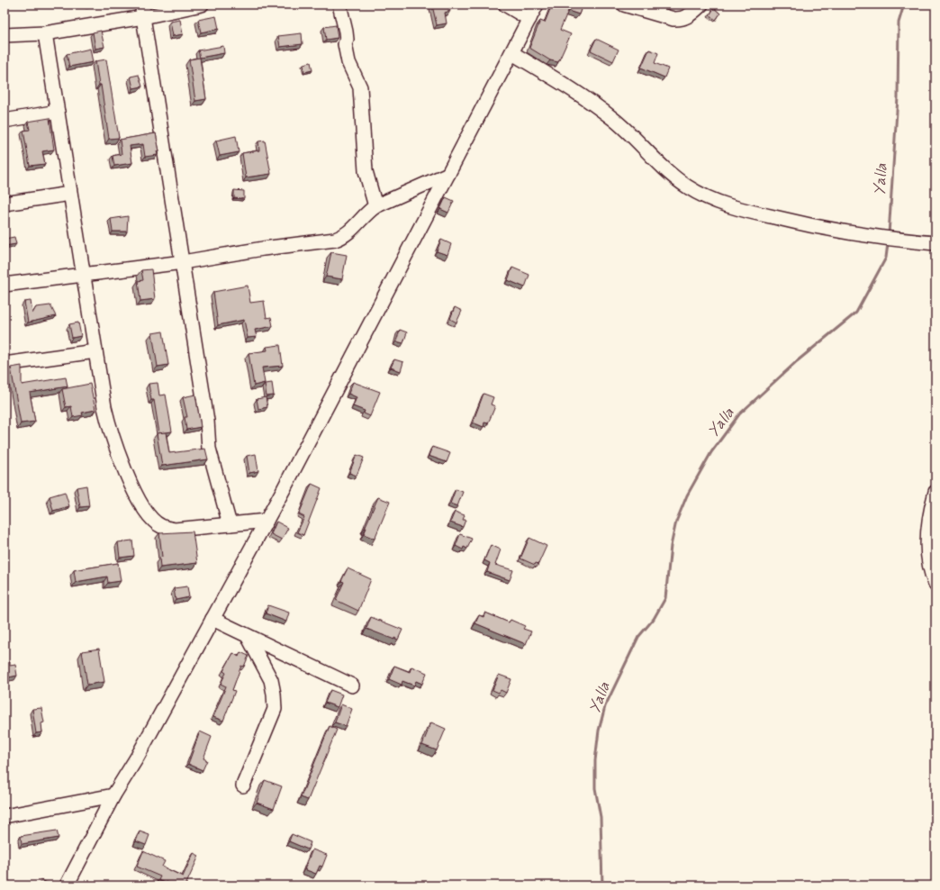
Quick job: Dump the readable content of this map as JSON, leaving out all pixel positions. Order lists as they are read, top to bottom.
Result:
{
  "water": ["Yalla"]
}
